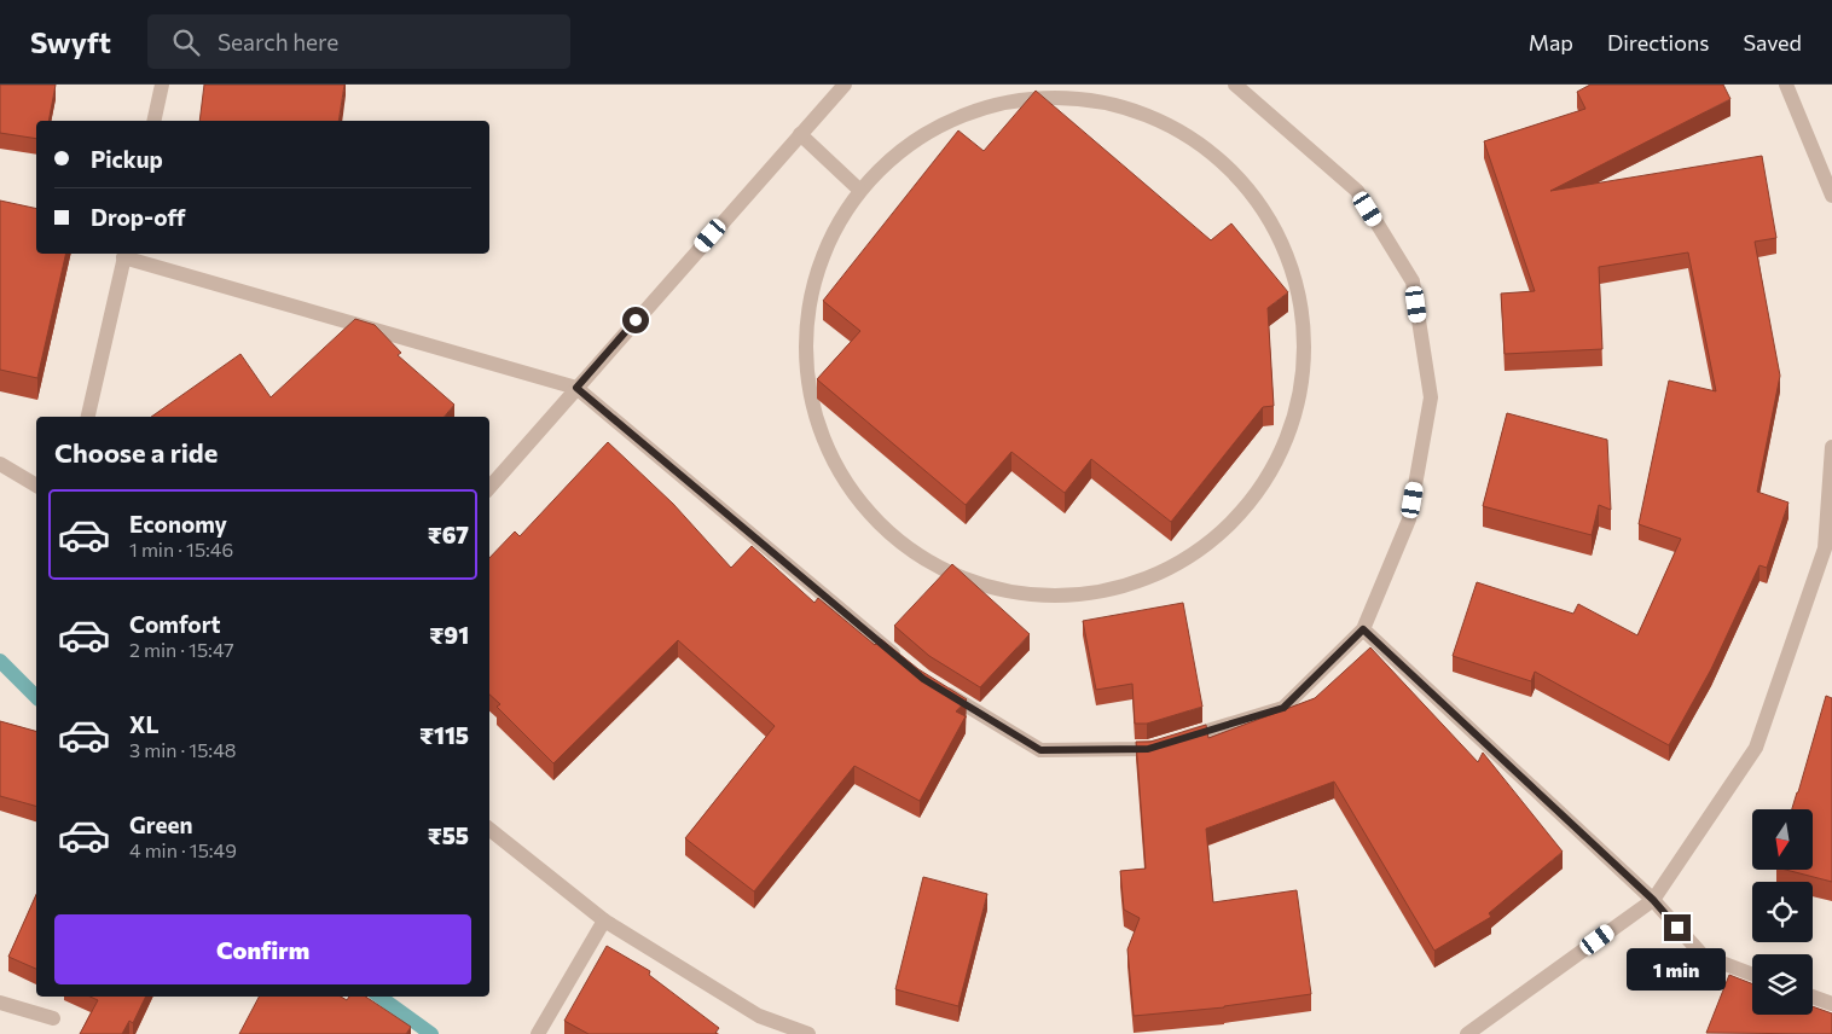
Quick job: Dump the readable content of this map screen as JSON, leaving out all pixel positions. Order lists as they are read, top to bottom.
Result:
{
  "north": "bottom",
  "page": {
    "header": "Swyft",
    "search": "Search here",
    "nav": ["Map", "Directions", "Saved"],
    "banner": ["Pickup", "Drop-off"],
    "heading": "Choose a ride",
    "list": [
      {
        "name": "Economy",
        "note": "1 min · 15:46",
        "value": "₹67"
      },
      {
        "name": "Comfort",
        "note": "2 min · 15:47",
        "value": "₹91"
      },
      {
        "name": "XL",
        "note": "3 min · 15:48",
        "value": "₹115"
      },
      {
        "name": "Green",
        "note": "4 min · 15:49",
        "value": "₹55"
      }
    ],
    "buttons": "Confirm",
    "bubble": "1 min"
  }
}
